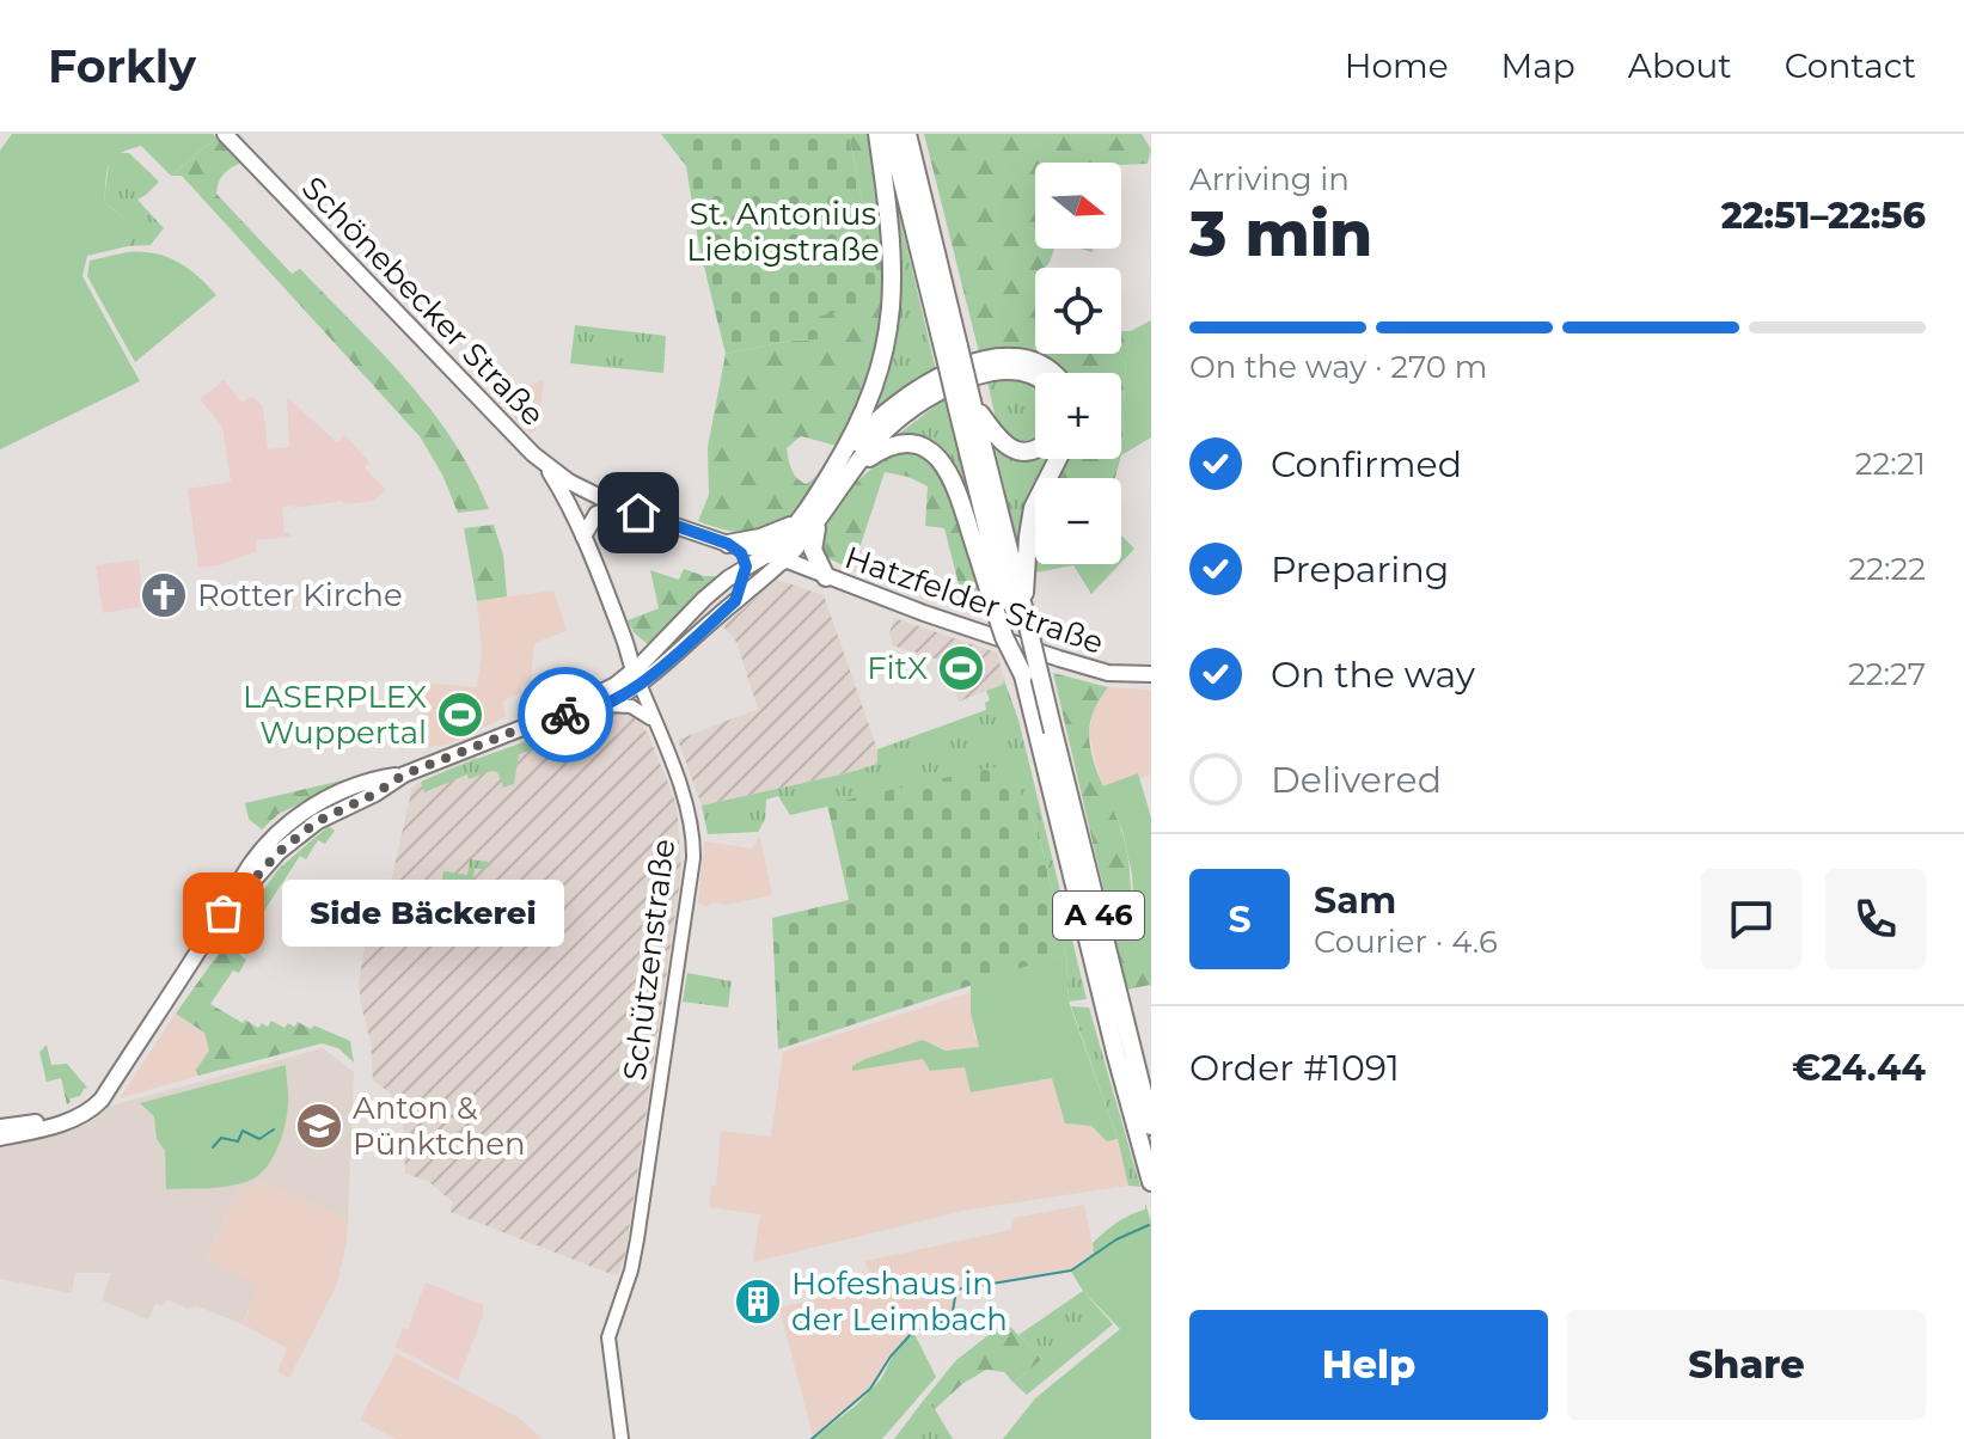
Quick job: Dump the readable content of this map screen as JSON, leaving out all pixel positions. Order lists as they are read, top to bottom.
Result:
{
  "streets": {
    "highway": ["A 46"],
    "main road": ["Schönebecker Straße", "Hatzfelder Straße", "Schützenstraße"]
  },
  "crossings": [
    ["Schönebecker Straße", "Schützenstraße"]
  ],
  "parks": ["St. Antonius Liebigstraße"],
  "places": {
    "church": ["Rotter Kirche"],
    "sports": ["FitX", "LASERPLEX Wuppertal"],
    "other": ["Side Bäckerei"],
    "school or university": ["Anton & Pünktchen"],
    "building": ["Hofeshaus in der Leimbach"]
  },
  "north": "right",
  "page": {
    "header": "Forkly",
    "nav": [
      "Home",
      "Map",
      "About",
      "Contact"
    ],
    "heading": ["3 min", "Arriving in", "22:51–22:56"],
    "panel": [
      "Sam",
      "Courier · 4.6",
      "Order #1091",
      "€24.44"
    ],
    "map_buttons": ["+", "−"],
    "bar": "On the way · 270 m",
    "list": [
      ["Confirmed", "22:21"],
      ["Preparing", "22:22"],
      ["On the way", "22:27"],
      "Delivered"
    ],
    "round": "S",
    "bubble": "Side Bäckerei",
    "buttons": ["Help", "Share"]
  }
}
